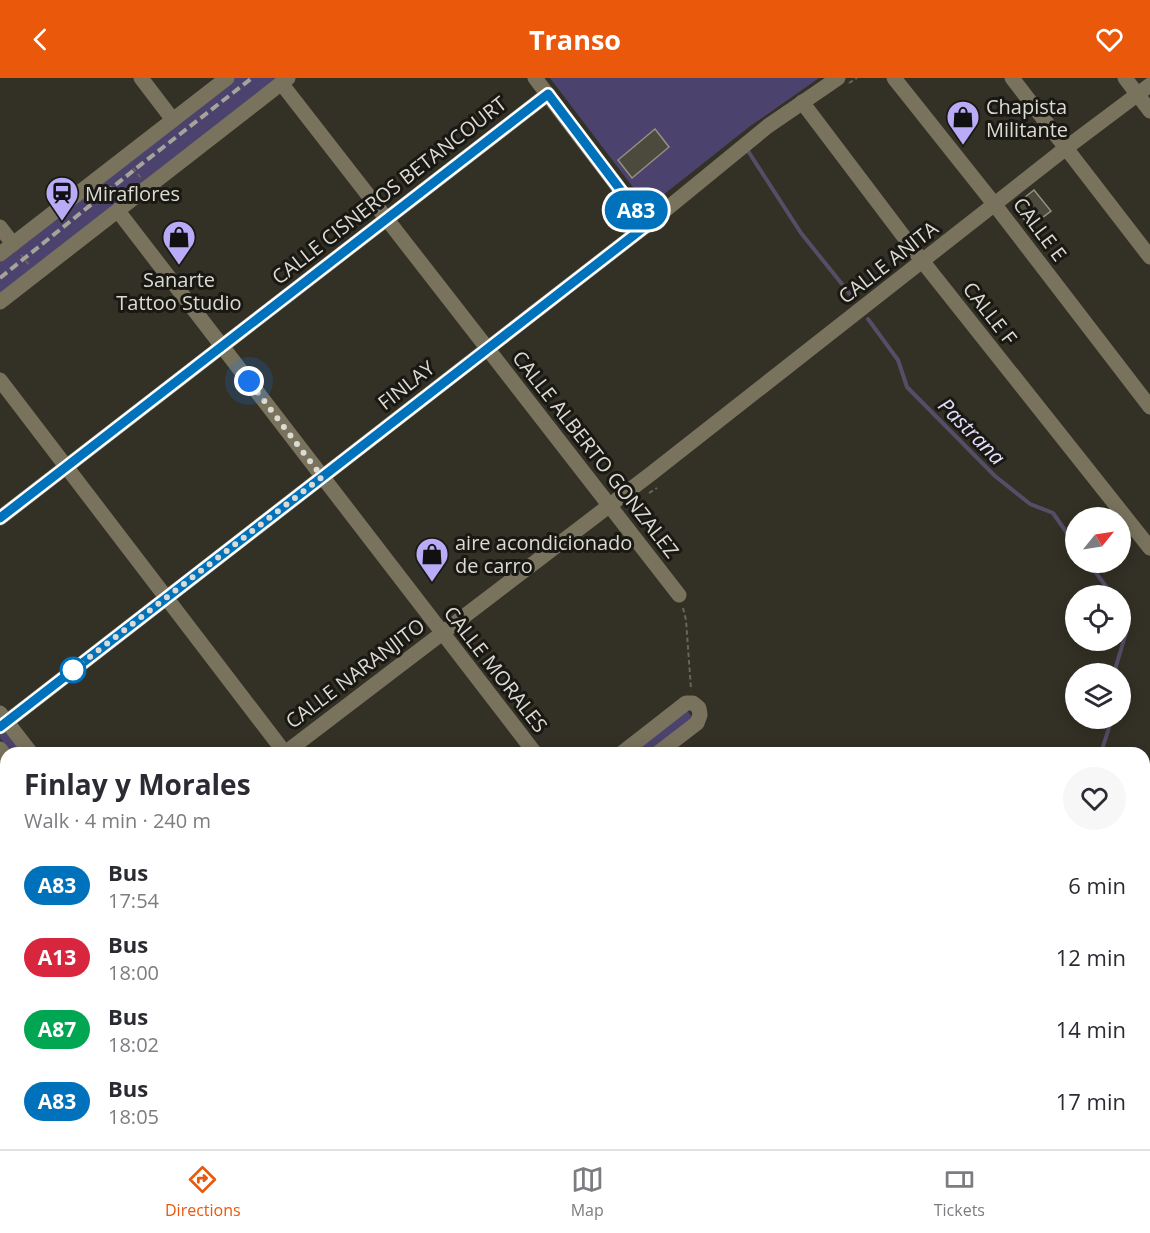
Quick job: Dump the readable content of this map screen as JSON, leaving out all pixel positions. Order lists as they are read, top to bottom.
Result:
{
  "streets": {
    "street": [
      "CALLE CISNEROS BETANCOURT",
      "CALLE E",
      "CALLE ANITA",
      "CALLE F",
      "FINLAY",
      "CALLE ALBERTO GONZALEZ",
      "CALLE MORALES",
      "CALLE NARANJITO"
    ]
  },
  "crossings": [
    ["CALLE CISNEROS BETANCOURT", "CALLE ALBERTO GONZALEZ"],
    ["CALLE CISNEROS BETANCOURT", "CALLE MORALES"],
    ["CALLE E", "CALLE ANITA"],
    ["CALLE ANITA", "CALLE F"],
    ["CALLE ANITA", "CALLE NARANJITO"],
    ["CALLE F", "FINLAY"],
    ["FINLAY", "CALLE ALBERTO GONZALEZ"],
    ["FINLAY", "CALLE MORALES"],
    ["CALLE ALBERTO GONZALEZ", "CALLE NARANJITO"],
    ["CALLE MORALES", "CALLE NARANJITO"]
  ],
  "water": ["Pastrana"],
  "places": {
    "shop": ["Chapista Militante", "Sanarte Tattoo Studio", "aire acondicionado de carro"],
    "station": ["Miraflores"]
  },
  "lines": ["bus line A83"],
  "north": "top right",
  "page": {
    "header": "Transo",
    "on_map": "A83",
    "heading": ["Finlay y Morales", "Walk · 4 min · 240 m"],
    "list": [
      {
        "mark": "A83",
        "name": "Bus",
        "note": "17:54",
        "value": "6 min"
      },
      {
        "mark": "A13",
        "name": "Bus",
        "note": "18:00",
        "value": "12 min"
      },
      {
        "mark": "A87",
        "name": "Bus",
        "note": "18:02",
        "value": "14 min"
      },
      {
        "mark": "A83",
        "name": "Bus",
        "note": "18:05",
        "value": "17 min"
      }
    ],
    "tabs": ["Directions", "Map", "Tickets"]
  }
}
